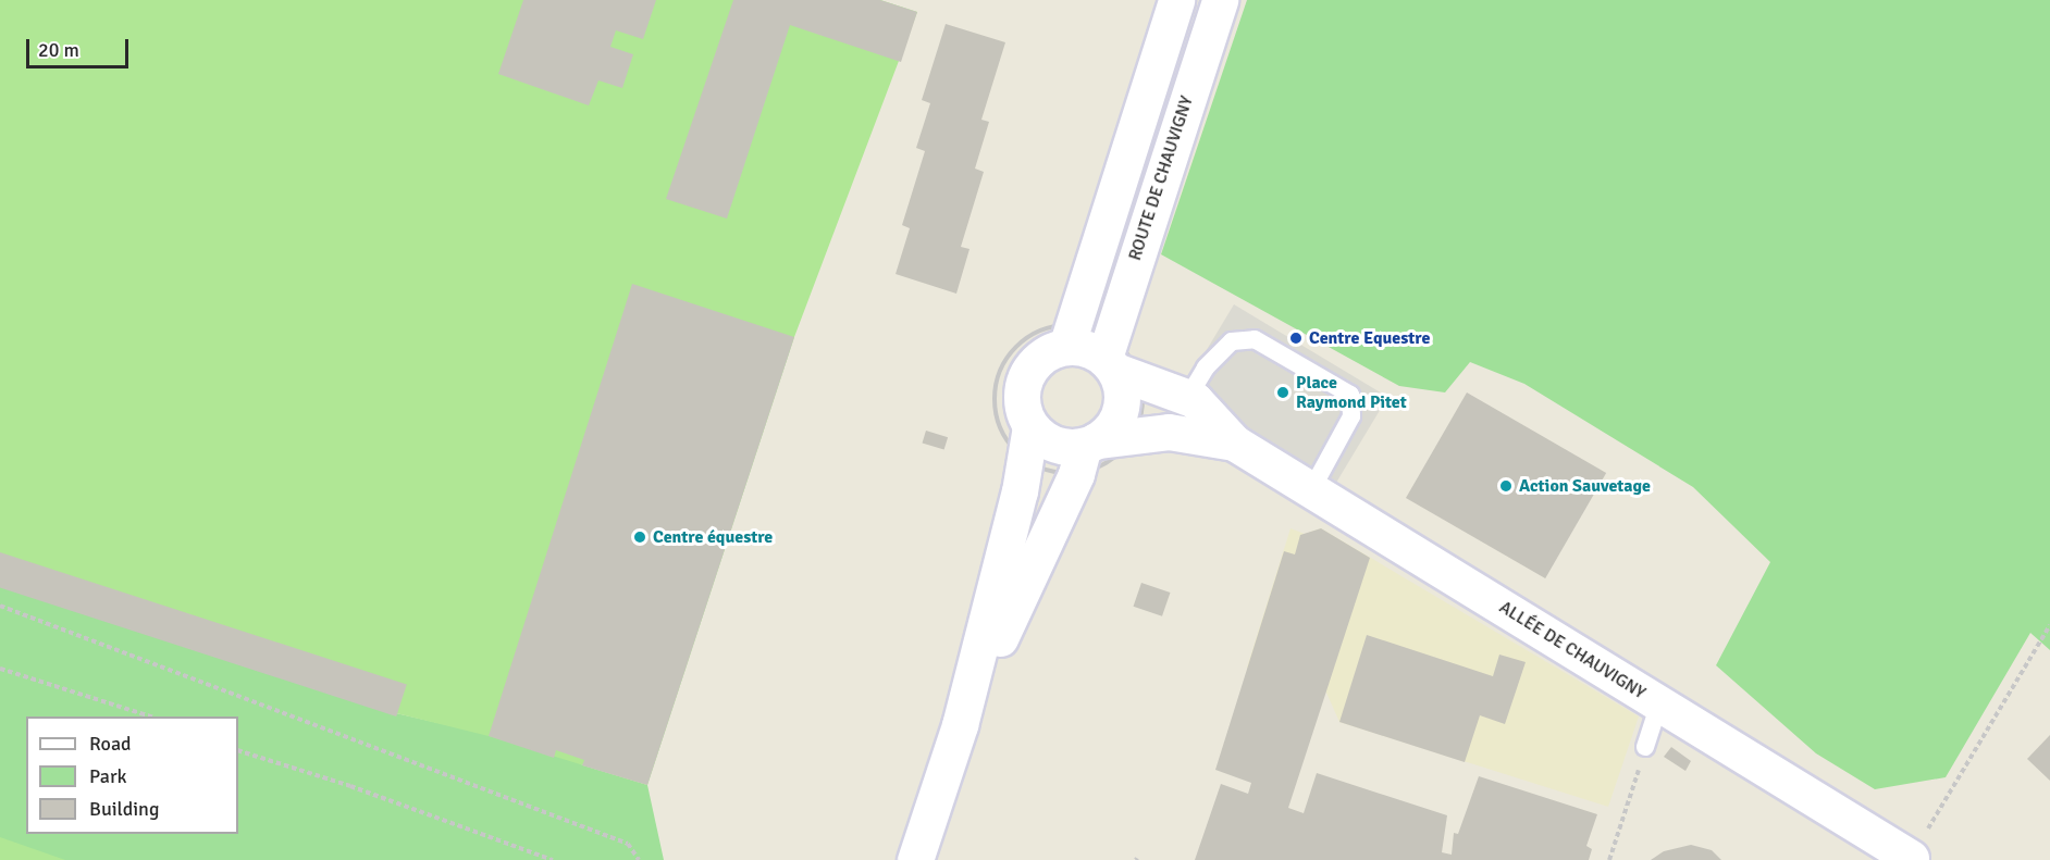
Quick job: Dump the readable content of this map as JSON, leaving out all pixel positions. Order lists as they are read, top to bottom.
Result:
{
  "streets": {
    "main road": ["ROUTE DE CHAUVIGNY", "ALLÉE DE CHAUVIGNY"]
  },
  "crossings": [
    ["ROUTE DE CHAUVIGNY", "ALLÉE DE CHAUVIGNY"]
  ],
  "places": [
    "Centre Equestre",
    "Place Raymond Pitet",
    "Action Sauvetage",
    "Centre équestre"
  ],
  "legend": ["Road", "Park", "Building"],
  "scale_bar": "20 m"
}
